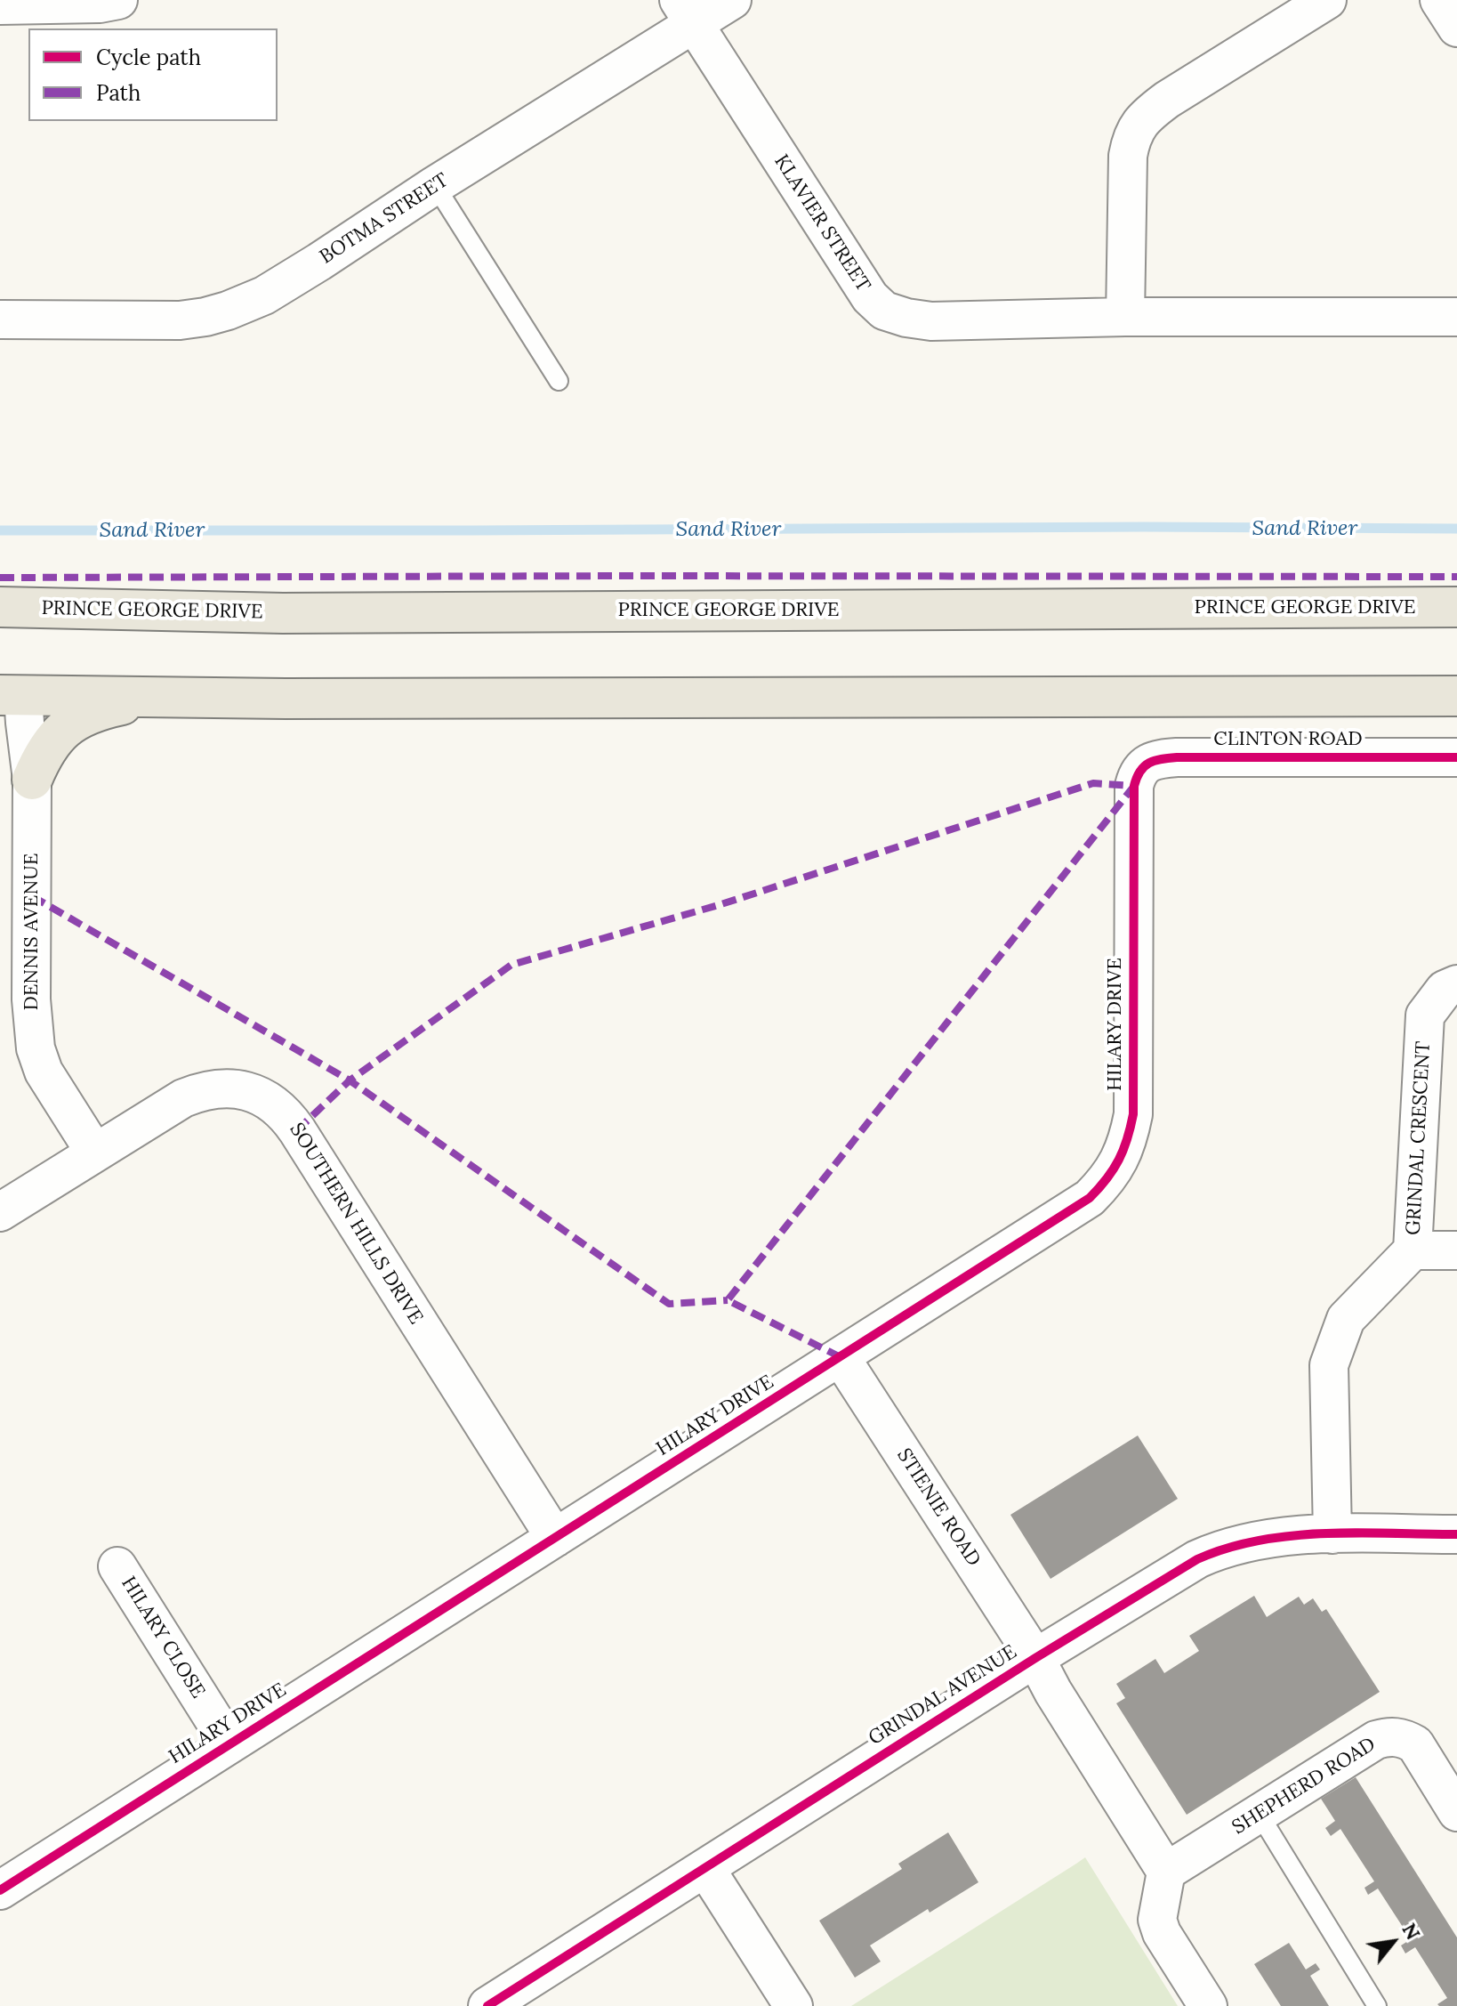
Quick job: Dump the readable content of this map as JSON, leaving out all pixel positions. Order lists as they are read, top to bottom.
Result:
{
  "streets": {
    "main road": ["PRINCE GEORGE DRIVE"],
    "street": [
      "BOTMA STREET",
      "KLAVIER STREET",
      "CLINTON ROAD",
      "DENNIS AVENUE",
      "HILARY DRIVE",
      "GRINDAL CRESCENT",
      "SOUTHERN HILLS DRIVE",
      "STIENIE ROAD",
      "HILARY CLOSE",
      "GRINDAL AVENUE",
      "SHEPHERD ROAD"
    ]
  },
  "crossings": [
    ["BOTMA STREET", "KLAVIER STREET"],
    ["CLINTON ROAD", "HILARY DRIVE"],
    ["DENNIS AVENUE", "SOUTHERN HILLS DRIVE"],
    ["HILARY DRIVE", "SOUTHERN HILLS DRIVE"],
    ["HILARY DRIVE", "STIENIE ROAD"],
    ["HILARY DRIVE", "HILARY CLOSE"],
    ["GRINDAL CRESCENT", "GRINDAL AVENUE"],
    ["STIENIE ROAD", "GRINDAL AVENUE"]
  ],
  "water": ["Sand River"],
  "legend": ["Cycle path", "Path"],
  "north": "top right"
}
